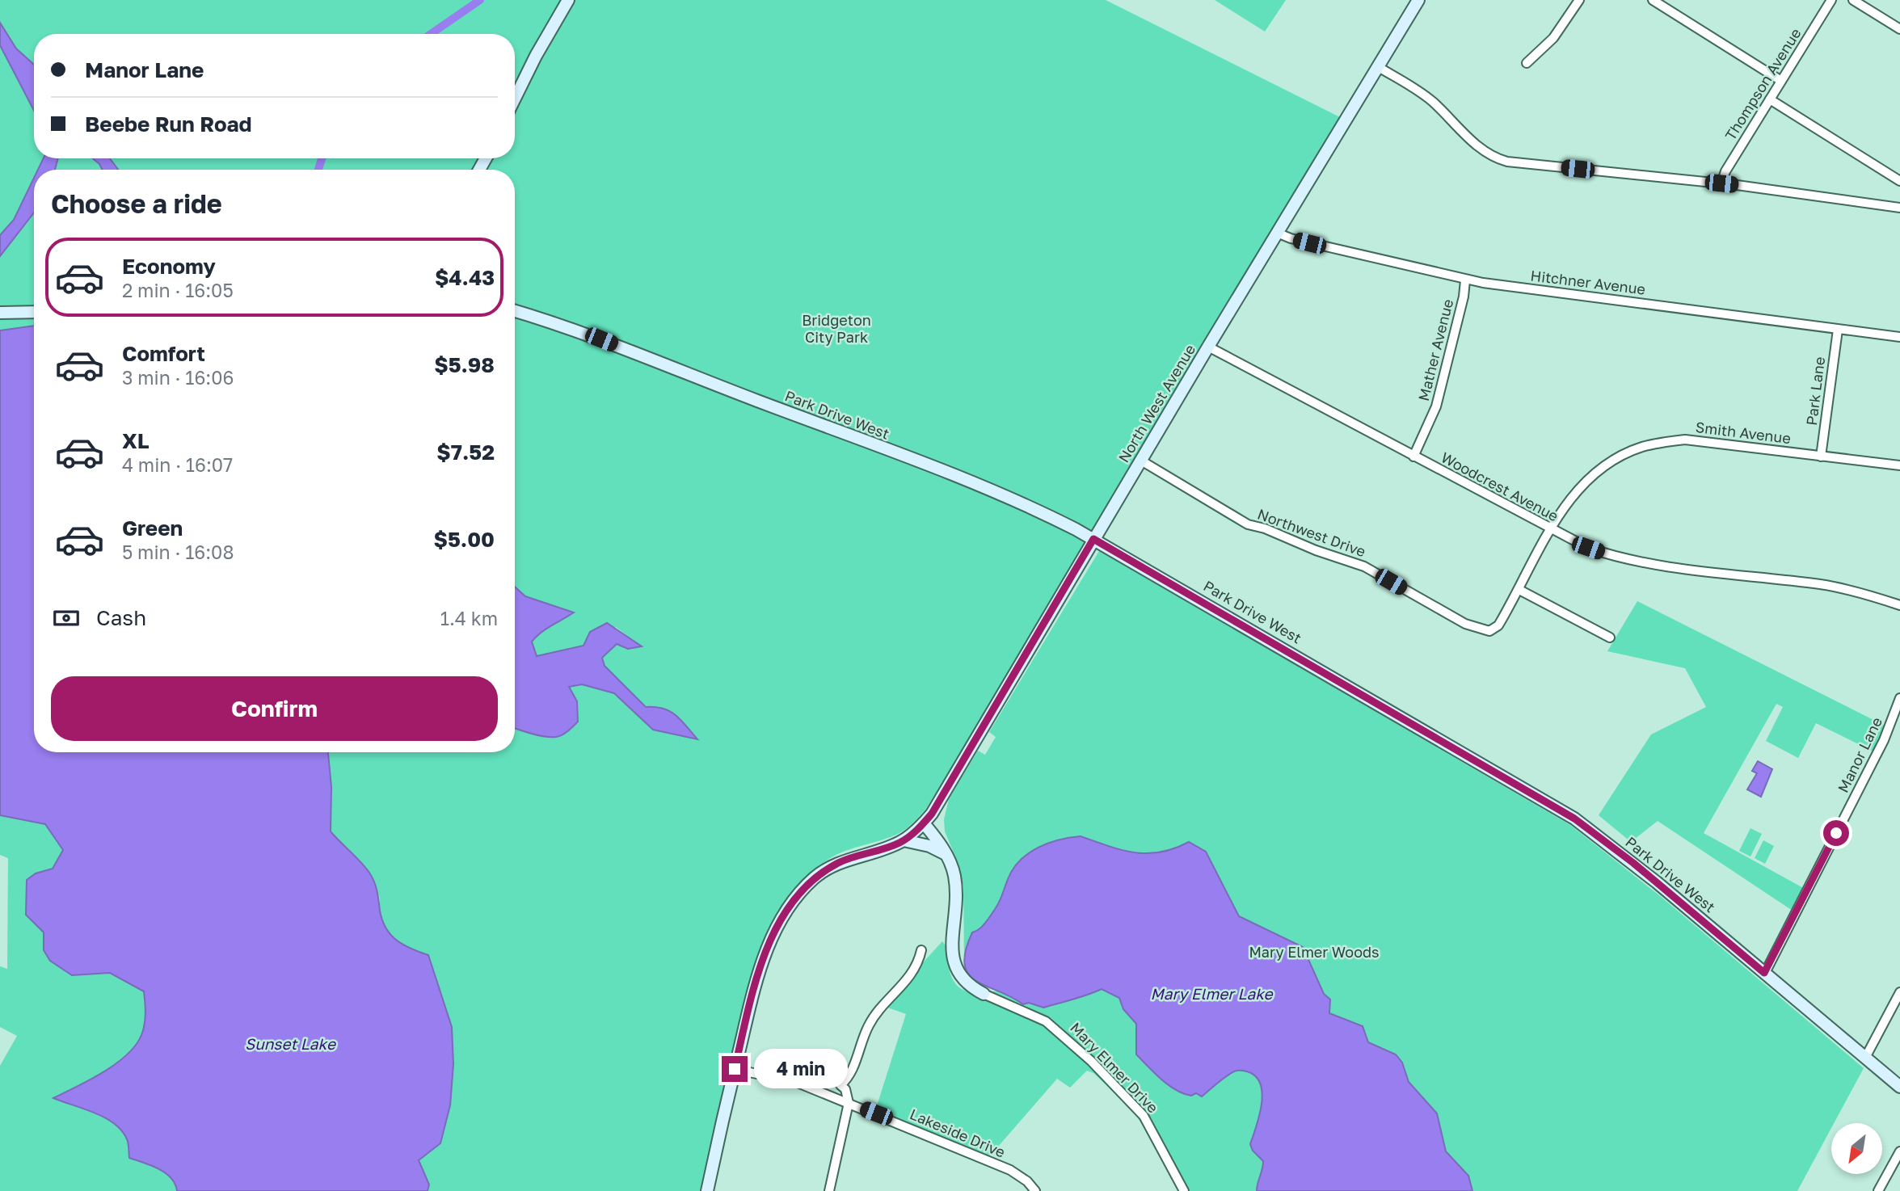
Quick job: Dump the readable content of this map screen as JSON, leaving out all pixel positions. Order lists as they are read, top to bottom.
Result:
{
  "streets": {
    "street": [
      "Thompson Avenue",
      "Hitchner Avenue",
      "Mather Avenue",
      "Park Lane",
      "North West Avenue",
      "Park Drive West",
      "Smith Avenue",
      "Woodcrest Avenue",
      "Northwest Drive",
      "Manor Lane",
      "Mary Elmer Drive",
      "Lakeside Drive"
    ]
  },
  "crossings": [
    ["Hitchner Avenue", "Mather Avenue"],
    ["Hitchner Avenue", "Park Lane"],
    ["Hitchner Avenue", "North West Avenue"],
    ["Mather Avenue", "Woodcrest Avenue"],
    ["Park Lane", "Smith Avenue"],
    ["North West Avenue", "Park Drive West"],
    ["North West Avenue", "Woodcrest Avenue"],
    ["North West Avenue", "Northwest Drive"],
    ["North West Avenue", "Mary Elmer Drive"],
    ["Park Drive West", "Manor Lane"],
    ["Smith Avenue", "Woodcrest Avenue"],
    ["Smith Avenue", "Northwest Drive"]
  ],
  "water": ["Mary Elmer Lake", "Sunset Lake"],
  "parks": ["Bridgeton City Park", "Mary Elmer Woods"],
  "north": "bottom left",
  "page": {
    "banner": ["Manor Lane", "Beebe Run Road"],
    "heading": "Choose a ride",
    "list": [
      {
        "name": "Economy",
        "note": "2 min · 16:05",
        "value": "$4.43"
      },
      {
        "name": "Comfort",
        "note": "3 min · 16:06",
        "value": "$5.98"
      },
      {
        "name": "XL",
        "note": "4 min · 16:07",
        "value": "$7.52"
      },
      {
        "name": "Green",
        "note": "5 min · 16:08",
        "value": "$5.00"
      }
    ],
    "pay": ["Cash", "1.4 km"],
    "buttons": "Confirm",
    "bubble": "4 min"
  }
}
